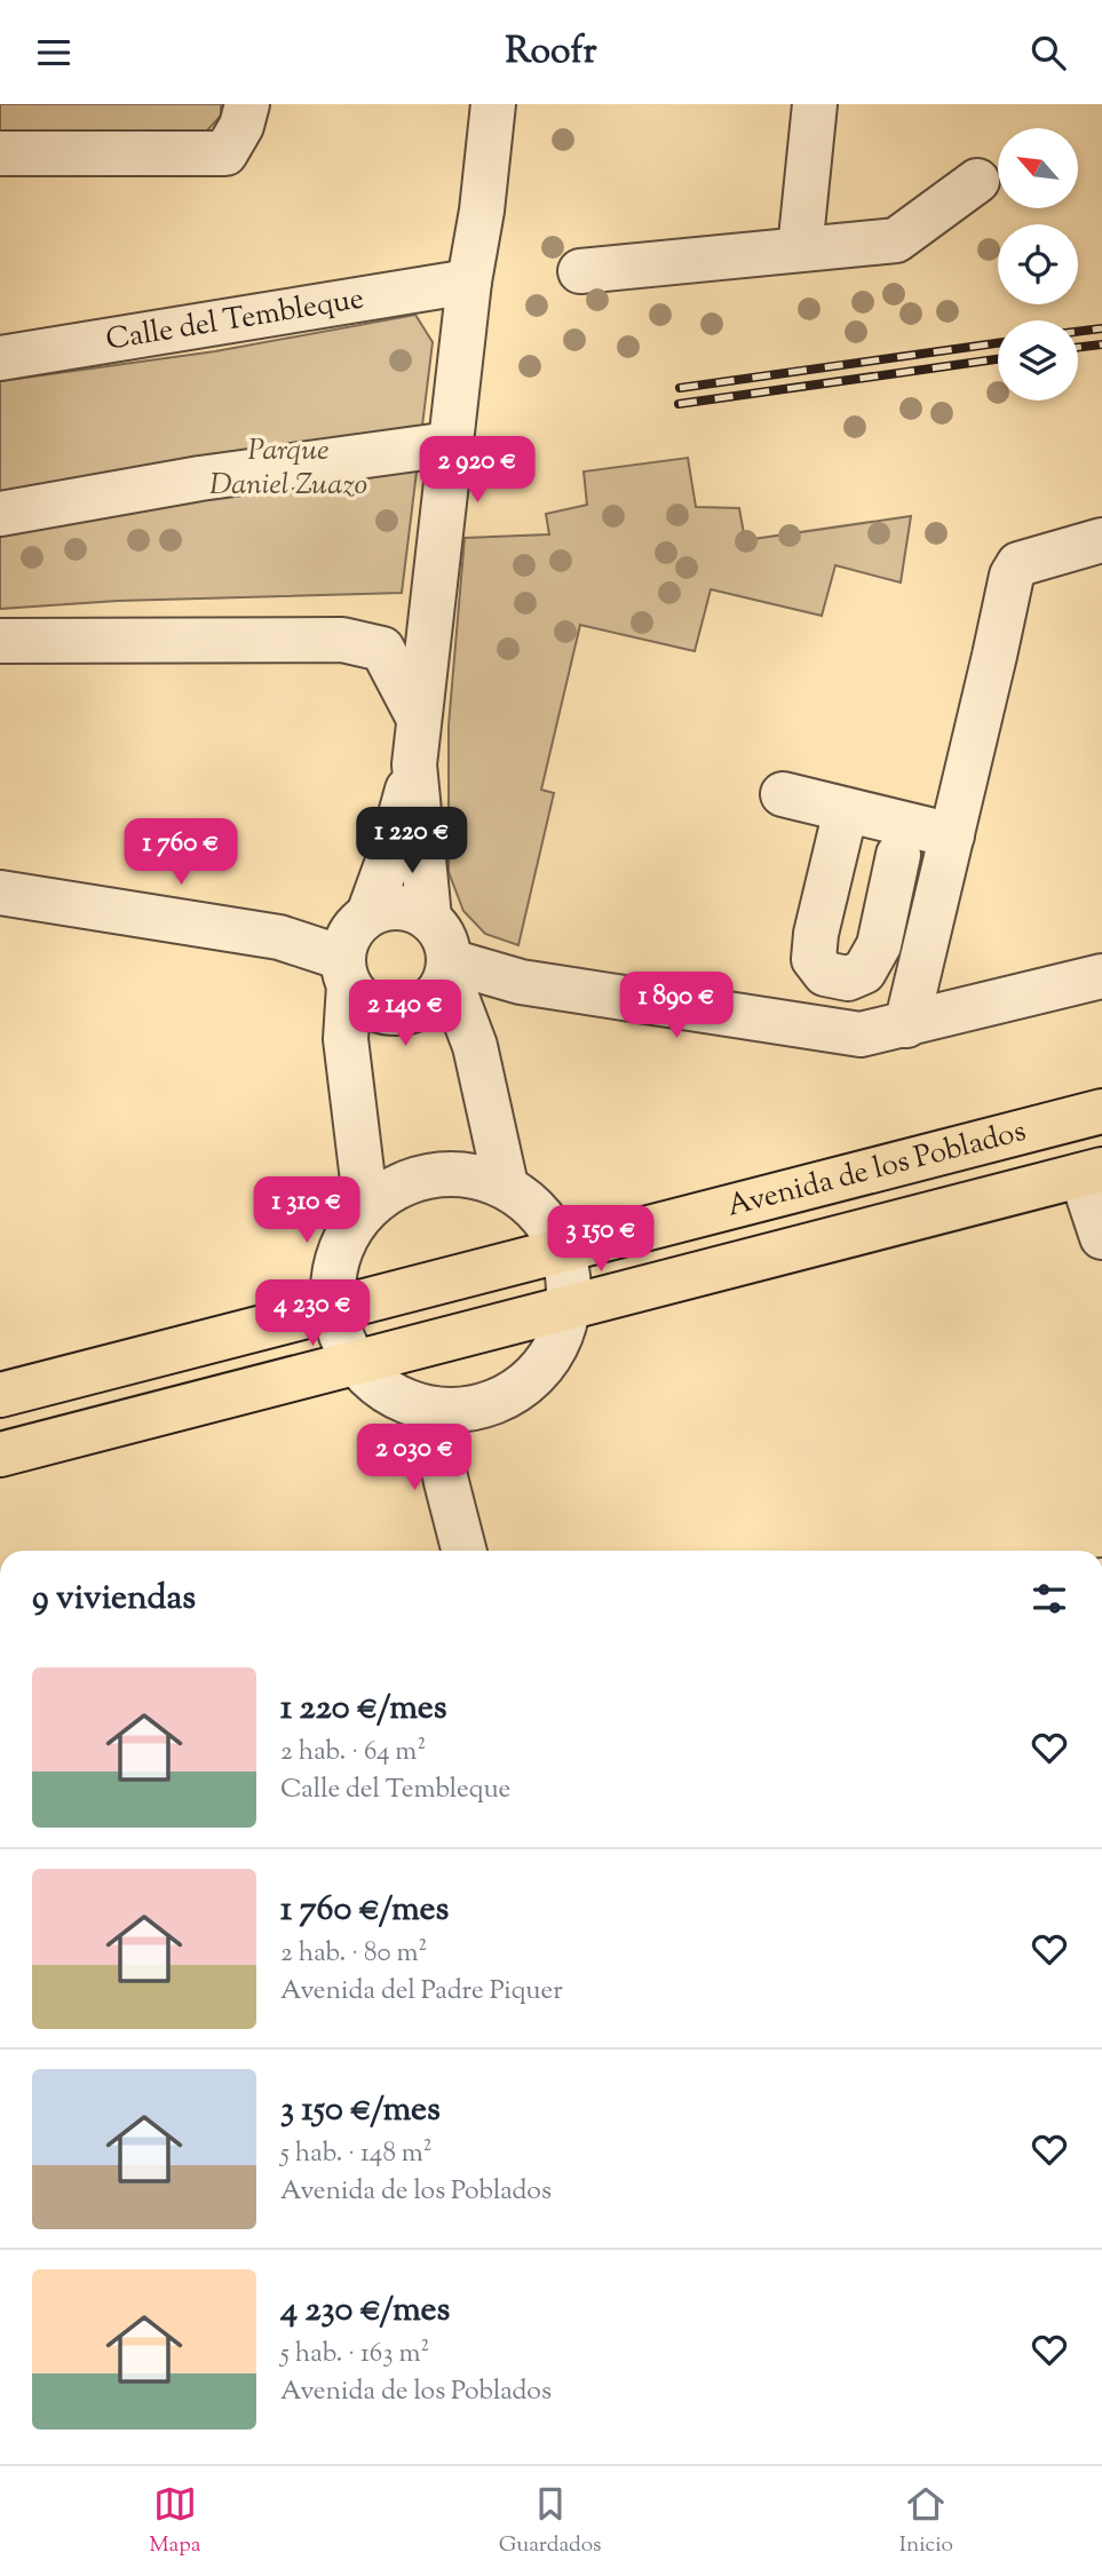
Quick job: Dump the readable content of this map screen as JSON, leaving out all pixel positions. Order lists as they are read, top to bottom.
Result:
{
  "streets": {
    "main road": ["Avenida de los Poblados"],
    "street": ["Calle del Tembleque"]
  },
  "parks": ["Parque Daniel Zuazo"],
  "north": "top left",
  "page": {
    "header": "Roofr",
    "price": [
      "2 920 €",
      "1 220 €",
      "1 760 €",
      "1 890 €",
      "2 140 €",
      "1 310 €",
      "3 150 €",
      "4 230 €",
      "2 030 €"
    ],
    "heading": "9 viviendas",
    "list": [
      {
        "name": "1 220 €/mes",
        "note": "2 hab. · 64 m² · Calle del Tembleque"
      },
      {
        "name": "1 760 €/mes",
        "note": "2 hab. · 80 m² · Avenida del Padre Piquer"
      },
      {
        "name": "3 150 €/mes",
        "note": "5 hab. · 148 m² · Avenida de los Poblados"
      },
      {
        "name": "4 230 €/mes",
        "note": "5 hab. · 163 m² · Avenida de los Poblados"
      }
    ],
    "tabs": ["Mapa", "Guardados", "Inicio"]
  }
}
